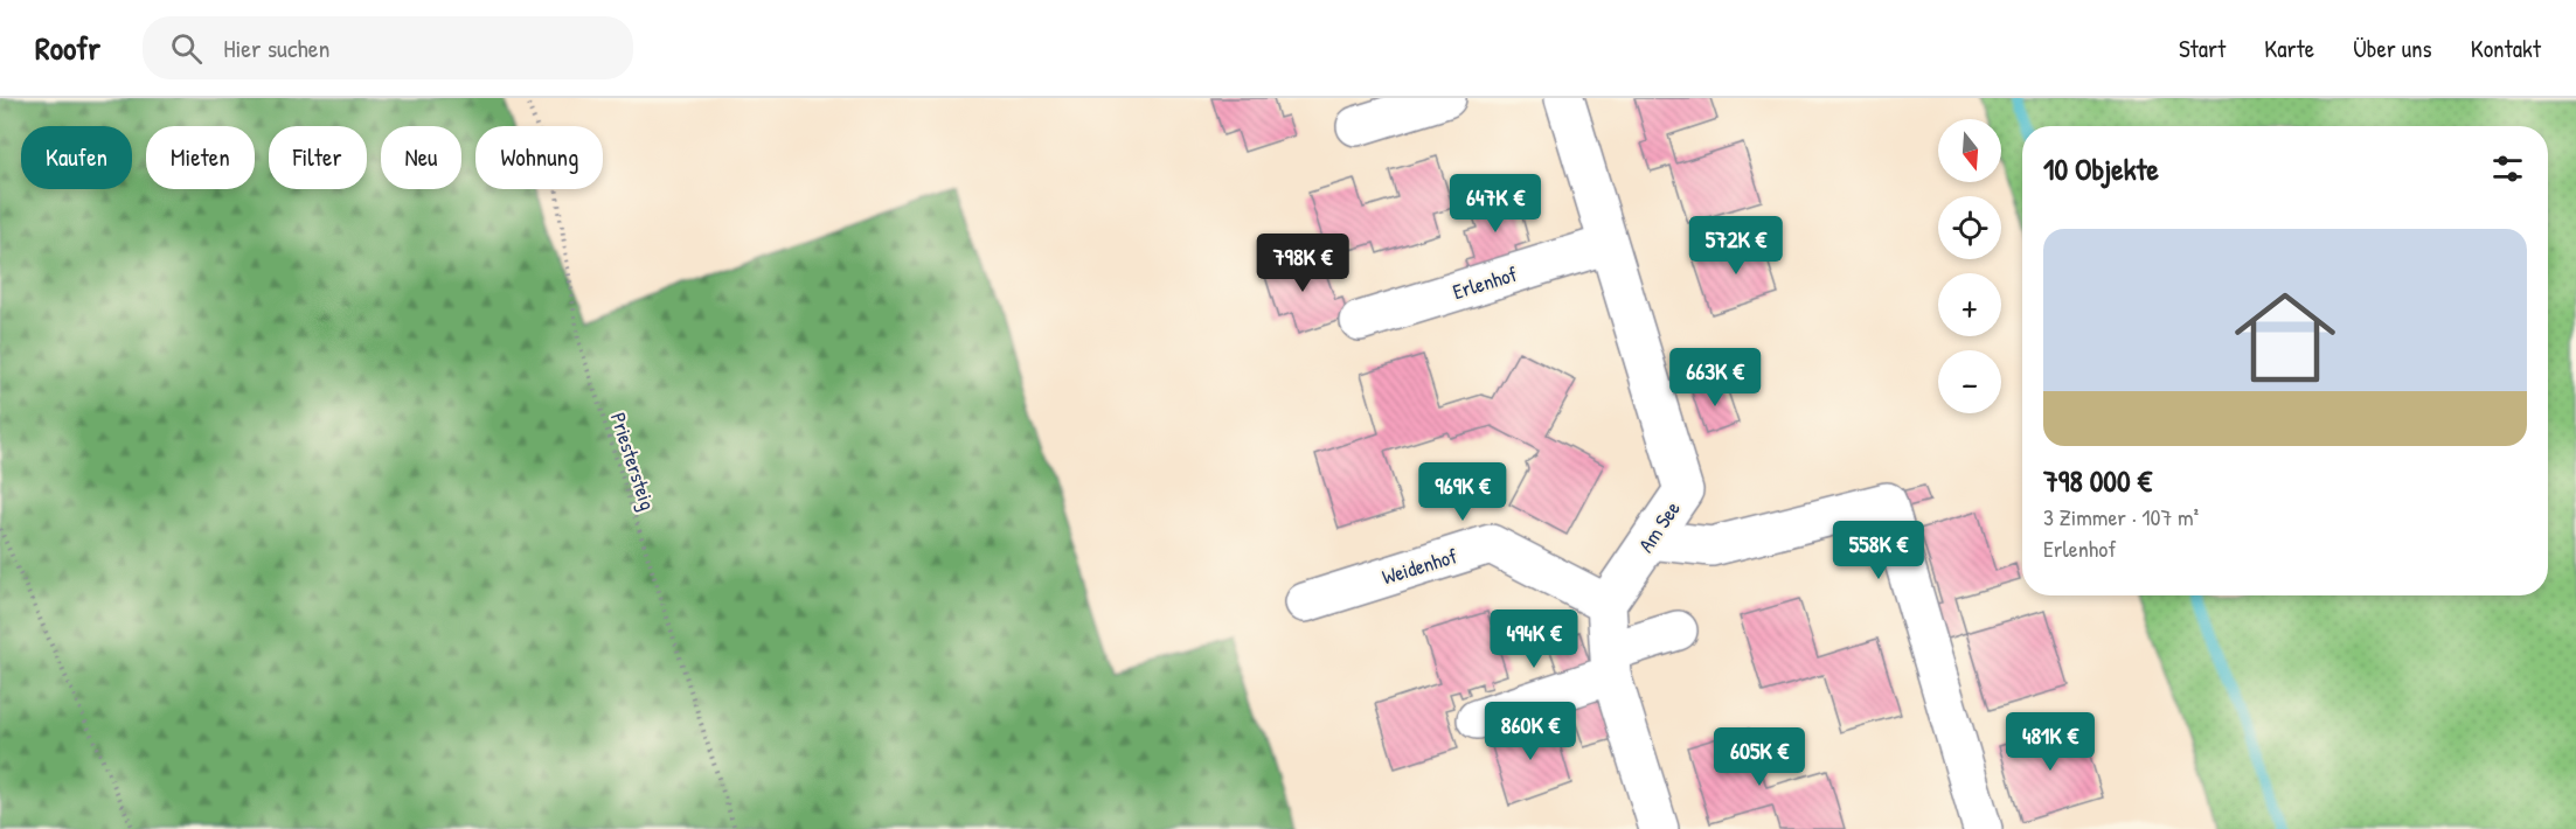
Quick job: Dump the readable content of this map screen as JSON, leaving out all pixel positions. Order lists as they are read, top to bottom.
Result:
{
  "streets": {
    "street": ["Erlenhof", "Am See", "Weidenhof"],
    "path": ["Priestersteig"]
  },
  "crossings": [
    ["Erlenhof", "Am See"],
    ["Am See", "Weidenhof"]
  ],
  "north": "bottom",
  "page": {
    "header": "Roofr",
    "search": "Hier suchen",
    "nav": [
      "Start",
      "Karte",
      "Über uns",
      "Kontakt"
    ],
    "map_buttons": ["+", "−"],
    "chip": [
      "Kaufen",
      "Mieten",
      "Filter",
      "Neu",
      "Wohnung"
    ],
    "heading": "10 Objekte",
    "price": [
      "647K €",
      "572K €",
      "798K €",
      "663K €",
      "969K €",
      "558K €",
      "494K €",
      "860K €",
      "481K €",
      "605K €"
    ],
    "list": [
      {
        "name": "798 000 €",
        "note": "3 Zimmer · 107 m² · Erlenhof"
      }
    ]
  }
}
